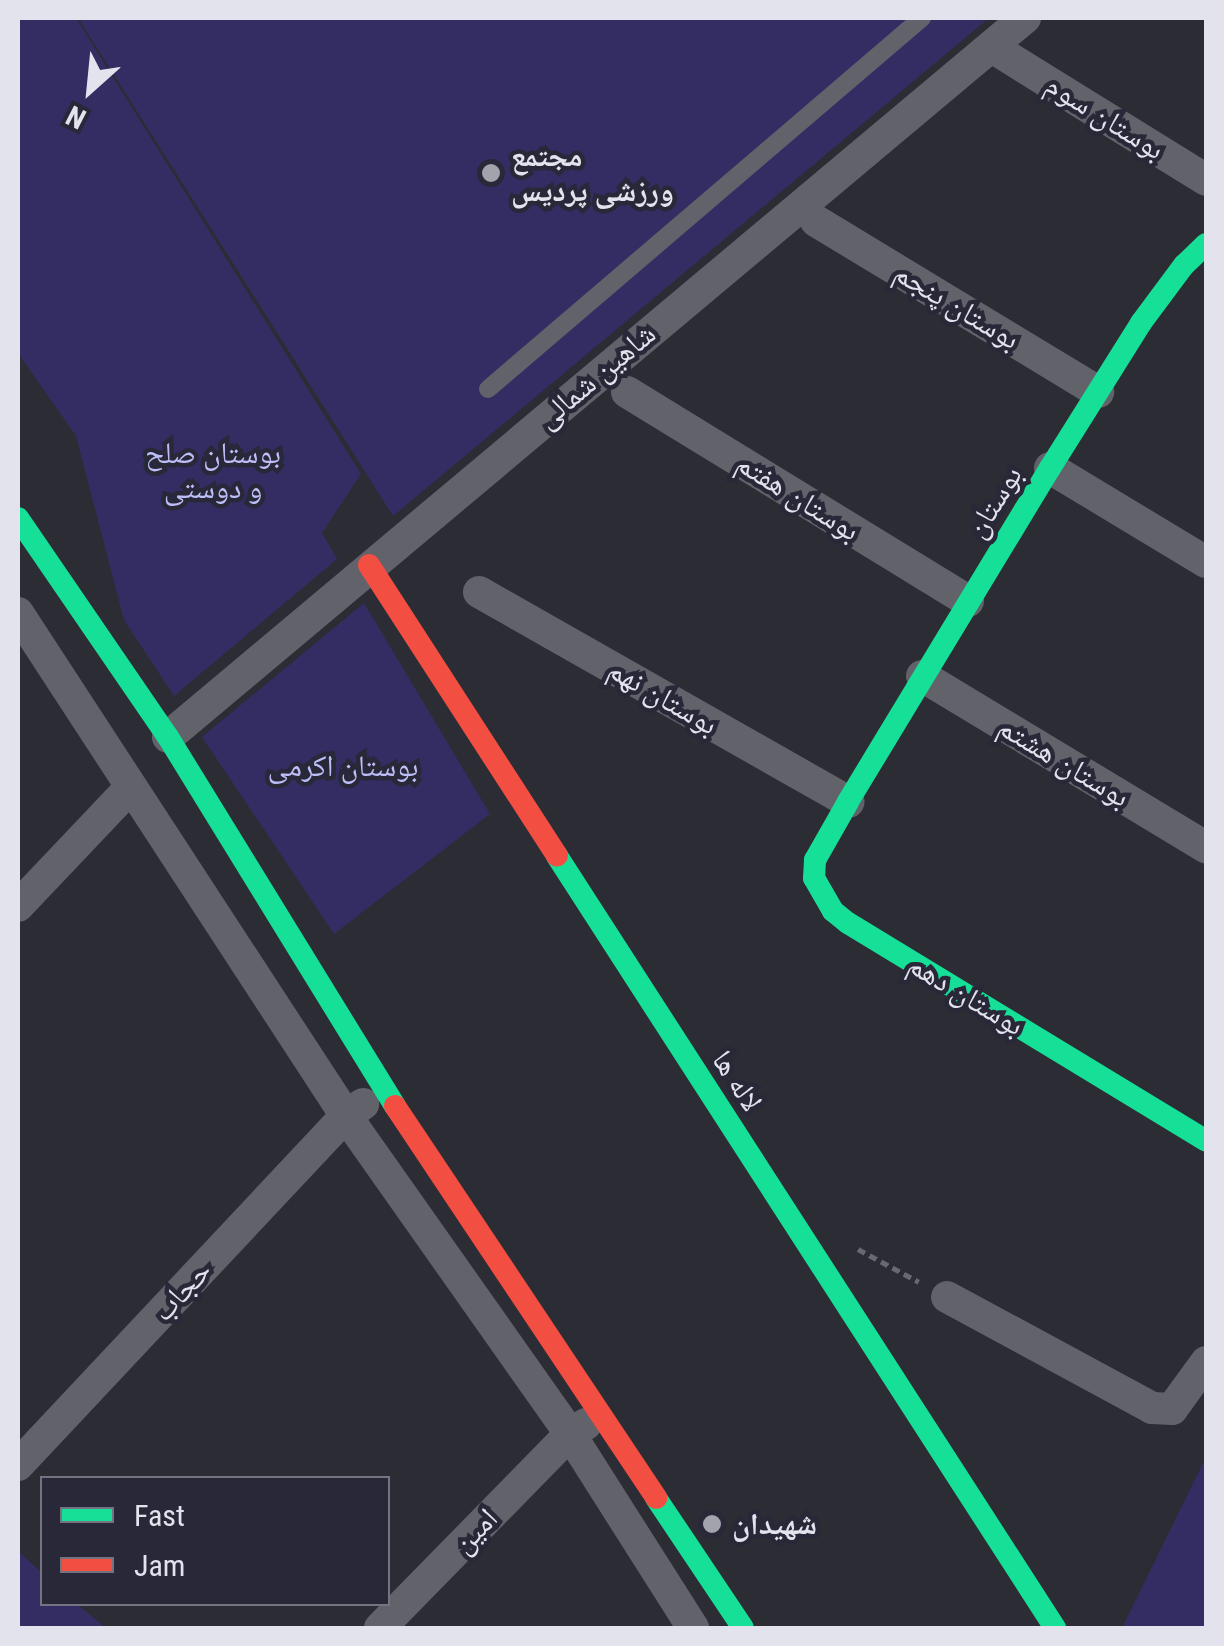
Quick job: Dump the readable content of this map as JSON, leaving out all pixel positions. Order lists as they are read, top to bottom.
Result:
{
  "streets": {
    "street": [
      "بوستان سوم",
      "بوستان پنجم",
      "شاهین شمالی",
      "بوستان هفتم",
      "بوستان",
      "بوستان نهم",
      "بوستان هشتم",
      "بوستان دهم",
      "لاله ها",
      "حجاب",
      "امین"
    ]
  },
  "crossings": [
    ["بوستان پنجم", "بوستان"],
    ["شاهین شمالی", "لاله ها"],
    ["بوستان هفتم", "بوستان"],
    ["بوستان", "بوستان نهم"],
    ["بوستان", "بوستان هشتم"],
    ["بوستان", "بوستان دهم"],
    ["بوستان نهم", "بوستان دهم"]
  ],
  "parks": ["بوستان صلح و دوستی", "بوستان اکرمی"],
  "places": ["مجتمع ورزشی پردیس", "شهیدان"],
  "legend": ["Fast", "Jam"],
  "north": "bottom left"
}
